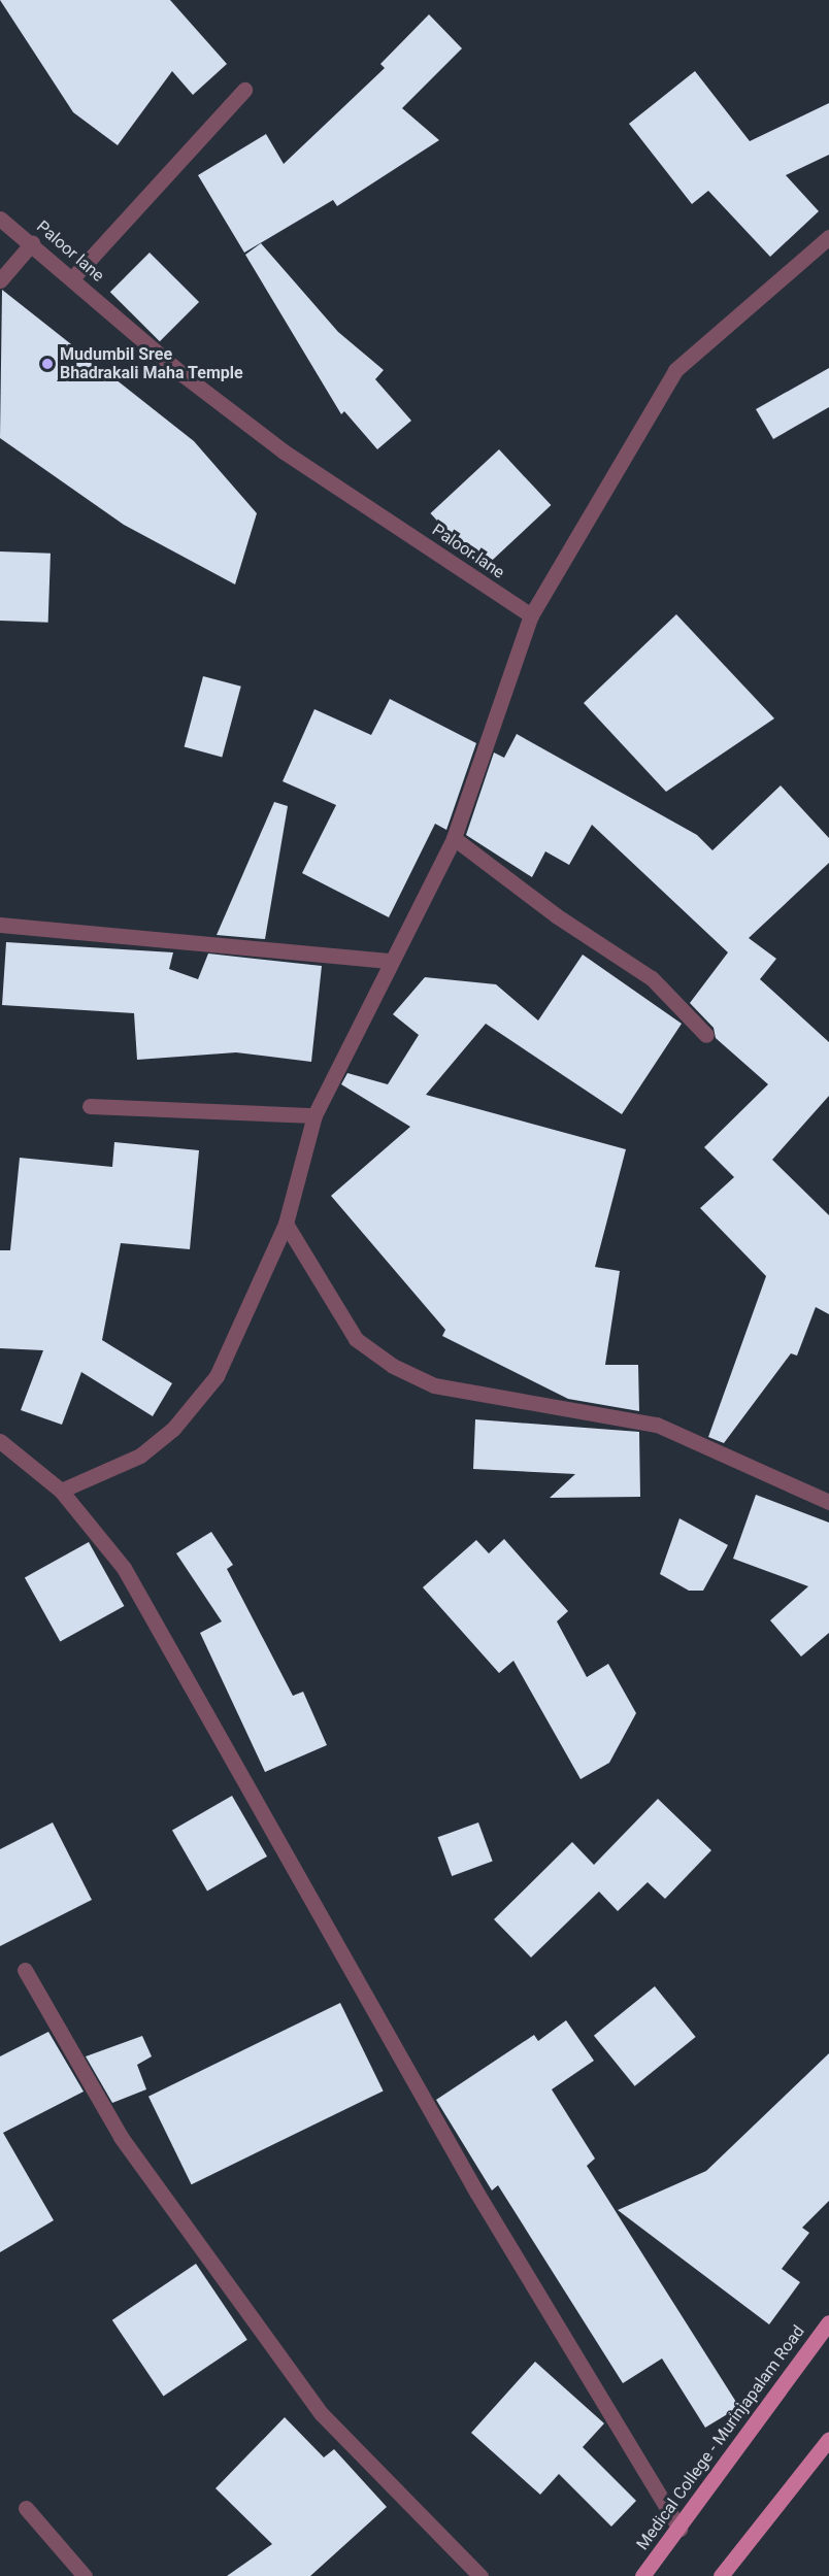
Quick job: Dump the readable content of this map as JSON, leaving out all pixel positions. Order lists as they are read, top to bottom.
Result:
{
  "streets": {
    "main road": ["Medical College - Murinjapalam Road"],
    "street": ["Paloor lane"]
  },
  "places": ["Mudumbil Sree Bhadrakali Maha Temple"]
}
